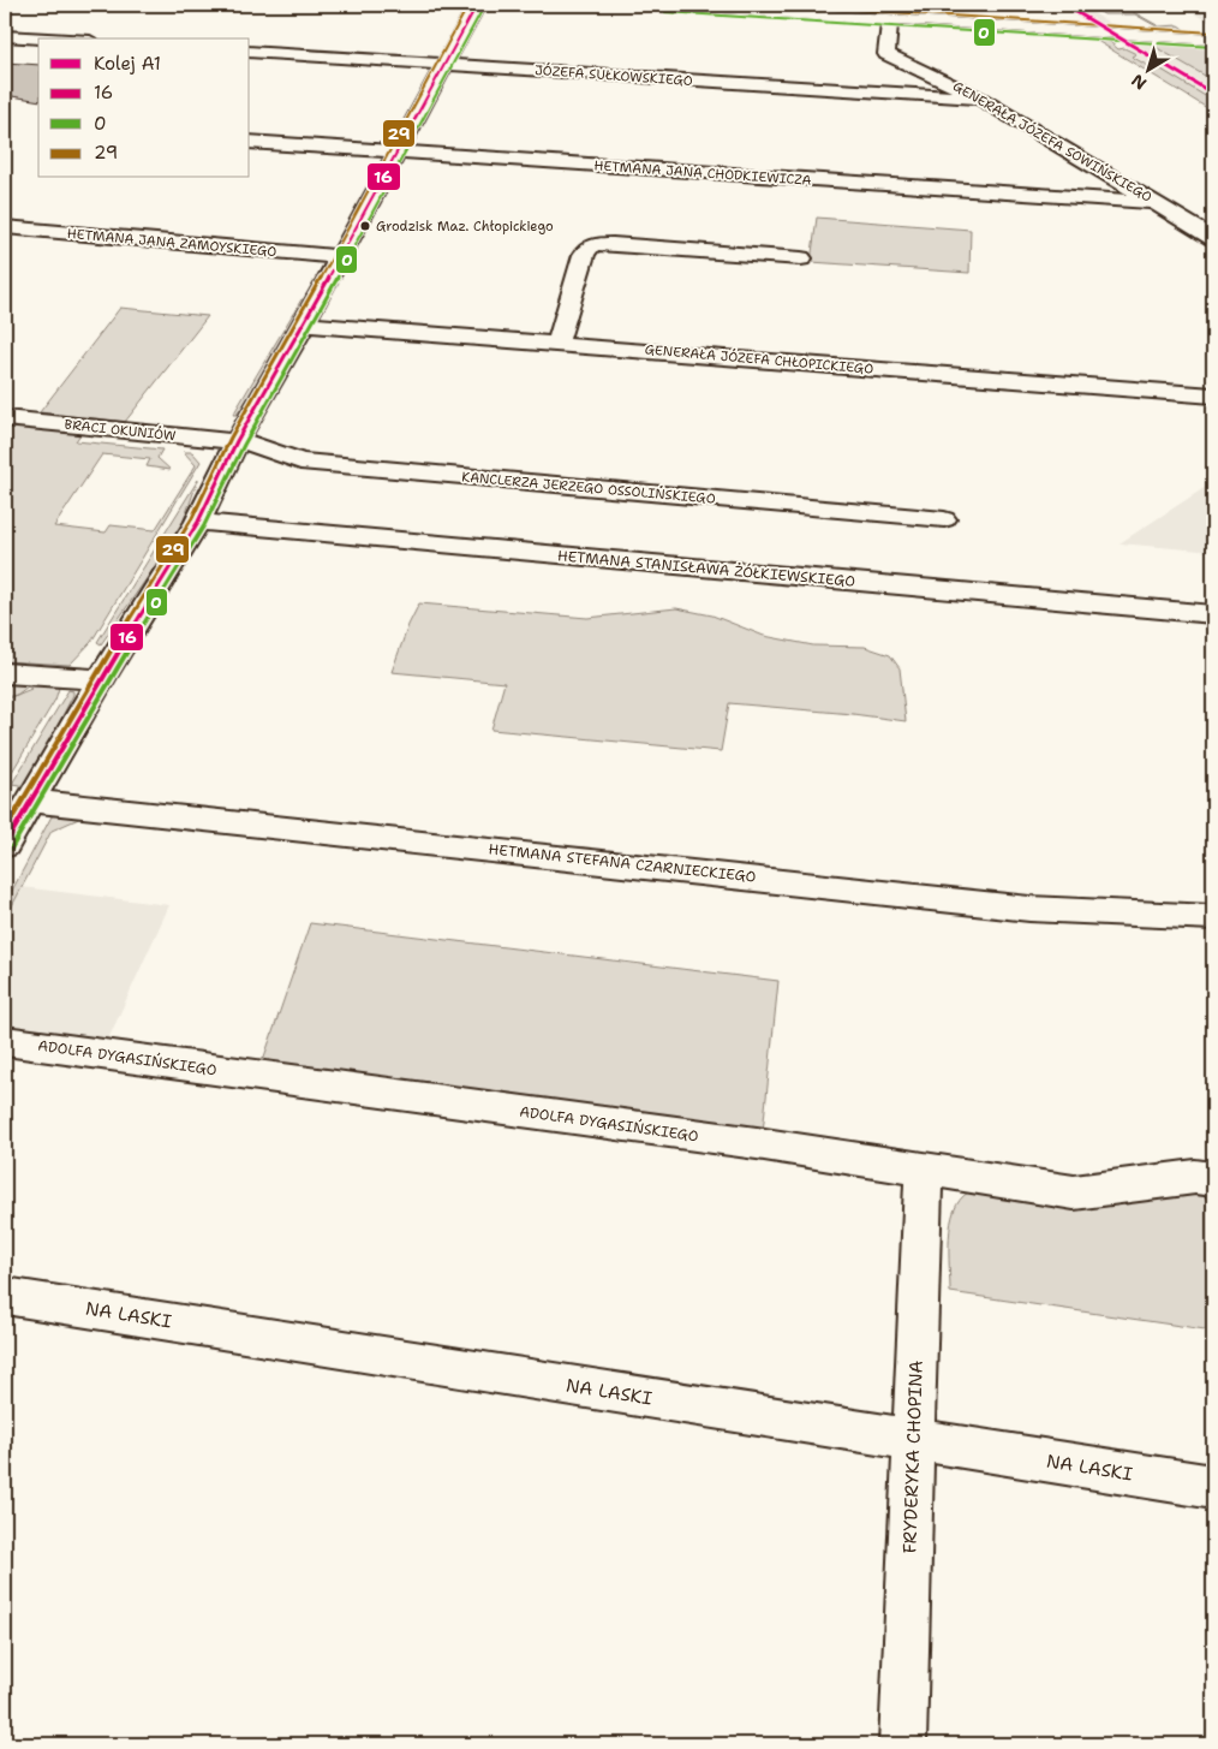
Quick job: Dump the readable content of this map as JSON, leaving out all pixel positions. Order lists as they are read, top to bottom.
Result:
{
  "streets": {
    "street": [
      "JÓZEFA SUŁKOWSKIEGO",
      "GENERAŁA JÓZEFA SOWIŃSKIEGO",
      "HETMANA JANA CHODKIEWICZA",
      "HETMANA JANA ZAMOYSKIEGO",
      "GENERAŁA JÓZEFA CHŁOPICKIEGO",
      "BRACI OKUNIÓW",
      "KANCLERZA JERZEGO OSSOLIŃSKIEGO",
      "HETMANA STANISŁAWA ŻÓŁKIEWSKIEGO",
      "HETMANA STEFANA CZARNIECKIEGO",
      "ADOLFA DYGASIŃSKIEGO",
      "NA LASKI",
      "FRYDERYKA CHOPINA"
    ]
  },
  "crossings": [
    ["JÓZEFA SUŁKOWSKIEGO", "GENERAŁA JÓZEFA SOWIŃSKIEGO"],
    ["GENERAŁA JÓZEFA SOWIŃSKIEGO", "HETMANA JANA CHODKIEWICZA"],
    ["BRACI OKUNIÓW", "KANCLERZA JERZEGO OSSOLIŃSKIEGO"],
    ["ADOLFA DYGASIŃSKIEGO", "FRYDERYKA CHOPINA"],
    ["NA LASKI", "FRYDERYKA CHOPINA"]
  ],
  "places": ["Grodzisk Maz. Chłopickiego"],
  "lines": [
    "rail line A1",
    "transit line 16",
    "transit line 29",
    "transit line 0"
  ],
  "legend": [
    "Kolej A1",
    "16",
    "0",
    "29"
  ],
  "north": "bottom left"
}
